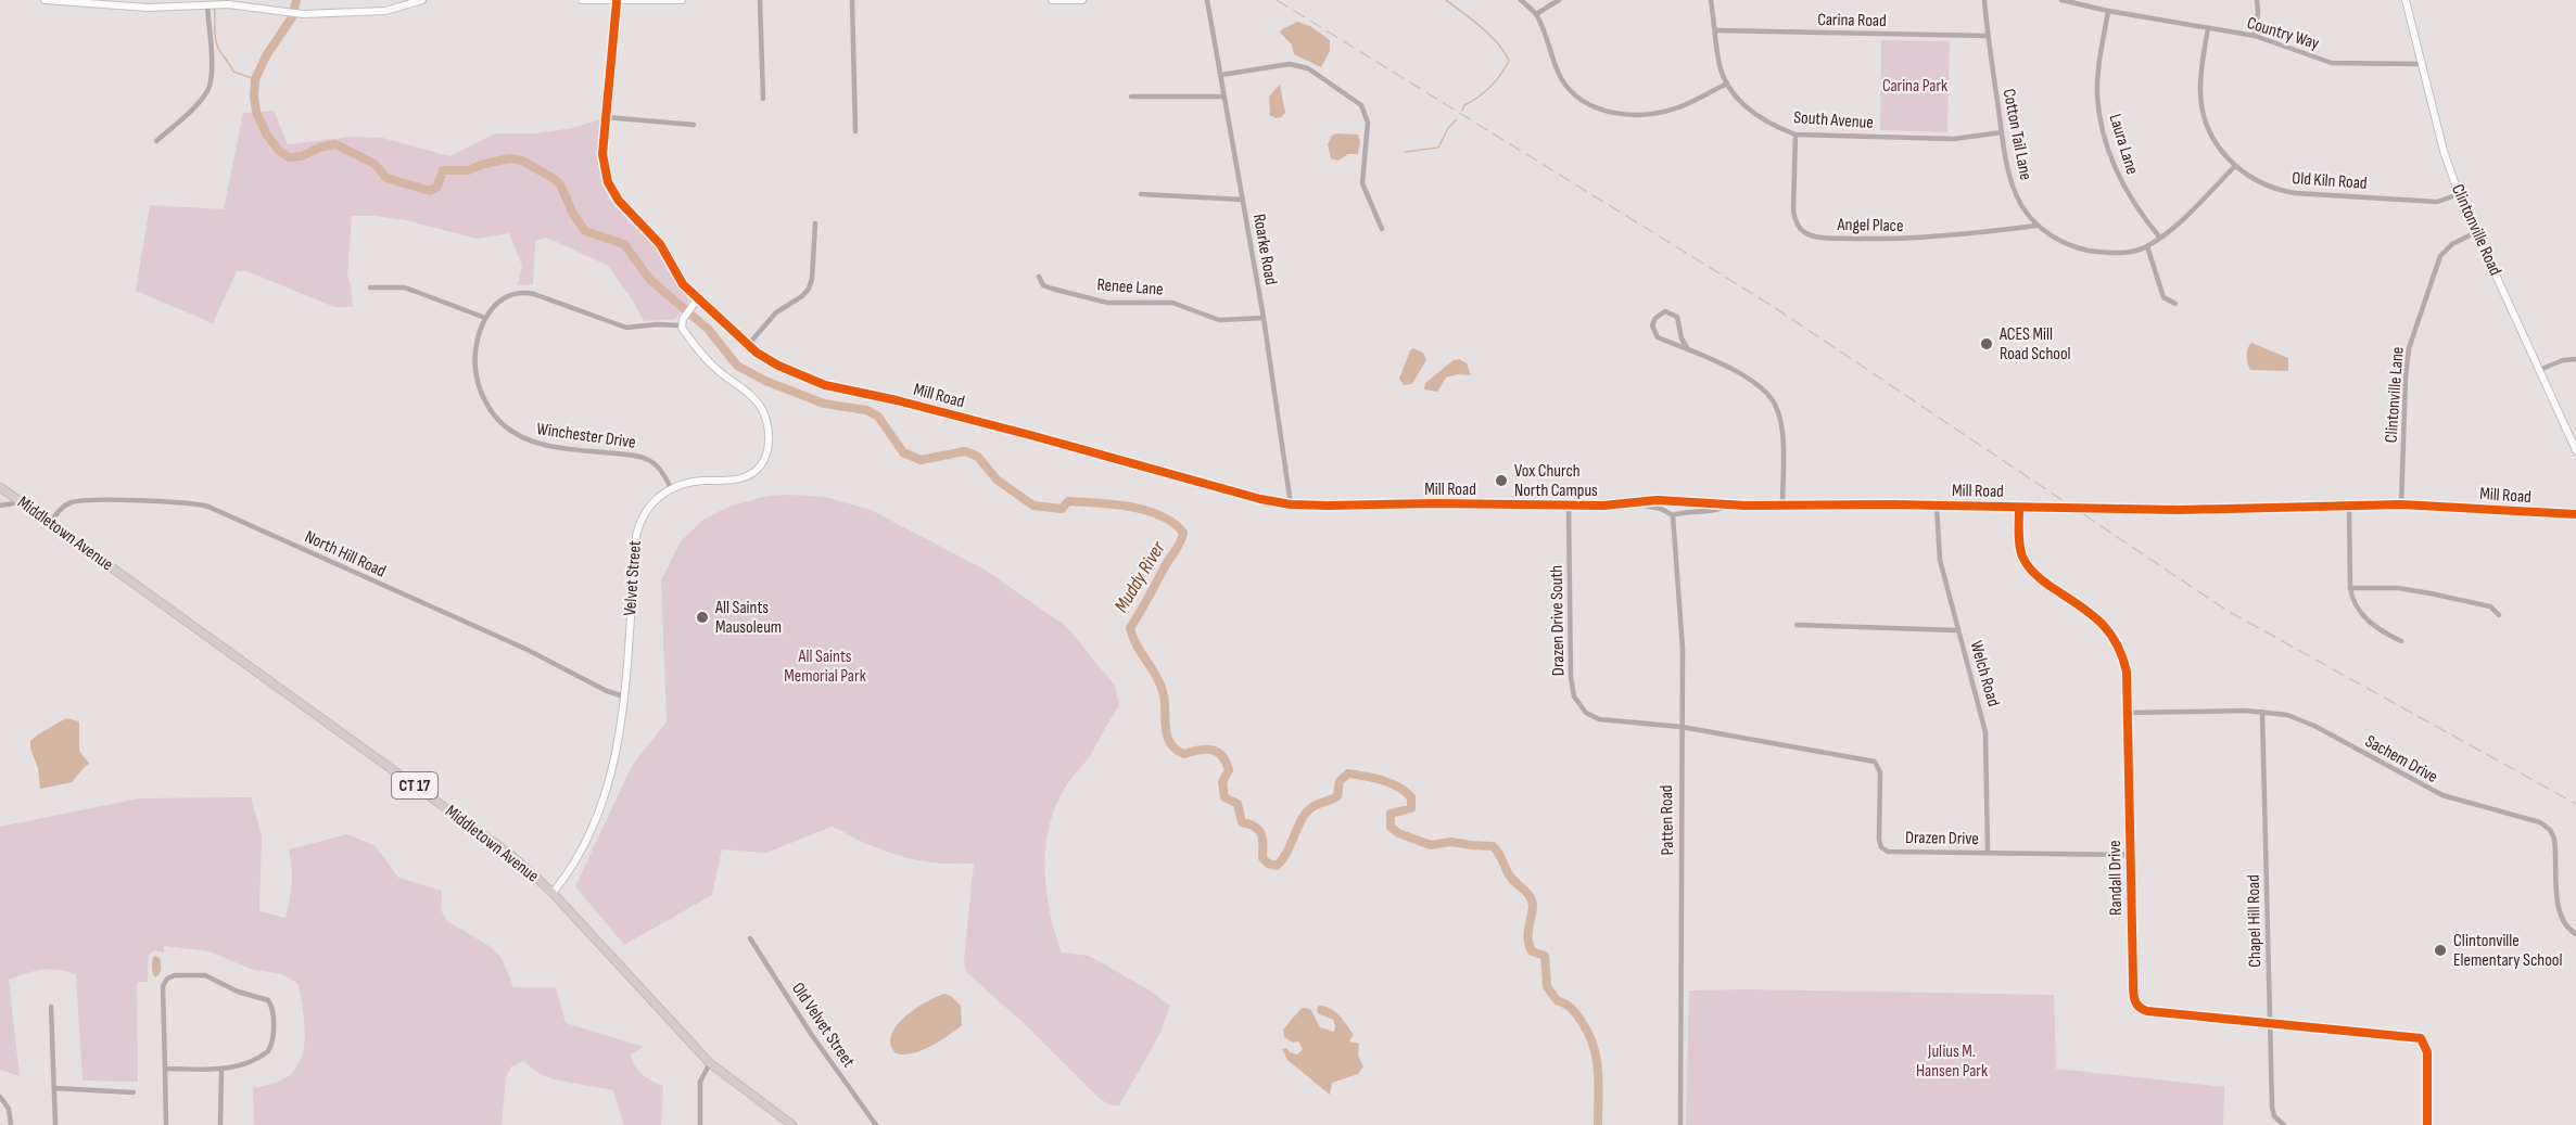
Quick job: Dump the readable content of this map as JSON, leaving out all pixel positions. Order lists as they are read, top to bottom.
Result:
{
  "streets": {
    "main road": ["Middletown Avenue", "CT 17"],
    "street": [
      "Carina Road",
      "Country Way",
      "South Avenue",
      "Cotton Tail Lane",
      "Laura Lane",
      "Old Kiln Road",
      "Angel Place",
      "Clintonville Road",
      "Roarke Road",
      "Renee Lane",
      "Clintonville Lane",
      "Mill Road",
      "Winchester Drive",
      "North Hill Road",
      "Velvet Street",
      "Drazen Drive South",
      "Welch Road",
      "Sachem Drive",
      "Patten Road",
      "Drazen Drive",
      "Randall Drive",
      "Chapel Hill Road",
      "Old Velvet Street"
    ]
  },
  "crossings": [
    ["Carina Road", "South Avenue"],
    ["Carina Road", "Cotton Tail Lane"],
    ["Country Way", "Laura Lane"],
    ["Country Way", "Old Kiln Road"],
    ["Country Way", "Clintonville Road"],
    ["South Avenue", "Cotton Tail Lane"],
    ["South Avenue", "Angel Place"],
    ["Cotton Tail Lane", "Laura Lane"],
    ["Cotton Tail Lane", "Old Kiln Road"],
    ["Cotton Tail Lane", "Angel Place"],
    ["Old Kiln Road", "Clintonville Road"],
    ["Clintonville Road", "Clintonville Lane"],
    ["Roarke Road", "Renee Lane"],
    ["Roarke Road", "Mill Road"],
    ["Clintonville Lane", "Mill Road"],
    ["Mill Road", "Drazen Drive South"],
    ["Mill Road", "Welch Road"],
    ["Mill Road", "Randall Drive"],
    ["Winchester Drive", "Velvet Street"],
    ["Middletown Avenue", "North Hill Road"],
    ["Middletown Avenue", "Velvet Street"],
    ["North Hill Road", "Velvet Street"],
    ["Drazen Drive South", "Patten Road"],
    ["Drazen Drive South", "Drazen Drive"],
    ["Welch Road", "Drazen Drive"],
    ["Sachem Drive", "Randall Drive"],
    ["Sachem Drive", "Chapel Hill Road"],
    ["Patten Road", "Drazen Drive"],
    ["Drazen Drive", "Randall Drive"],
    ["Randall Drive", "Chapel Hill Road"]
  ],
  "water": ["Muddy River"],
  "parks": ["Carina Park", "All Saints Memorial Park", "Julius M. Hansen Park"],
  "places": [
    "ACES Mill Road School",
    "Vox Church North Campus",
    "All Saints Mausoleum",
    "Clintonville Elementary School"
  ]
}
